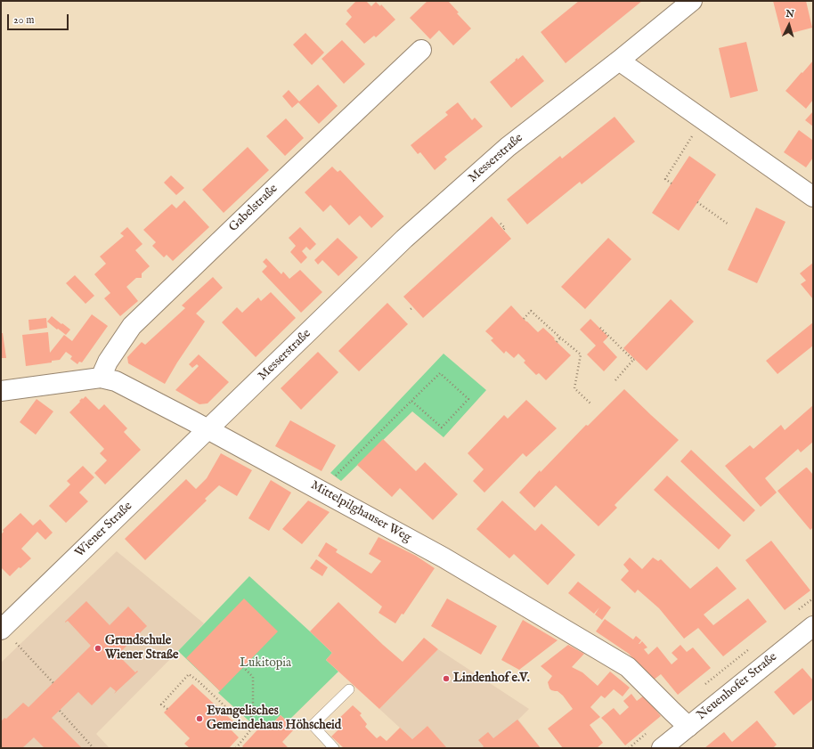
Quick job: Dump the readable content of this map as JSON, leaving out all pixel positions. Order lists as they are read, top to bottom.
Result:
{
  "streets": {
    "street": [
      "Messerstraße",
      "Gabelstraße",
      "Mittelpilghauser Weg",
      "Wiener Straße",
      "Neuenhofer Straße"
    ]
  },
  "crossings": [
    ["Messerstraße", "Mittelpilghauser Weg"],
    ["Messerstraße", "Wiener Straße"],
    ["Gabelstraße", "Mittelpilghauser Weg"],
    ["Mittelpilghauser Weg", "Wiener Straße"],
    ["Mittelpilghauser Weg", "Neuenhofer Straße"]
  ],
  "parks": ["Lukitopia"],
  "places": ["Grundschule Wiener Straße", "Lindenhof e.V.", "Evangelisches Gemeindehaus Höhscheid"],
  "scale_bar": "20 m",
  "north": "top"
}
